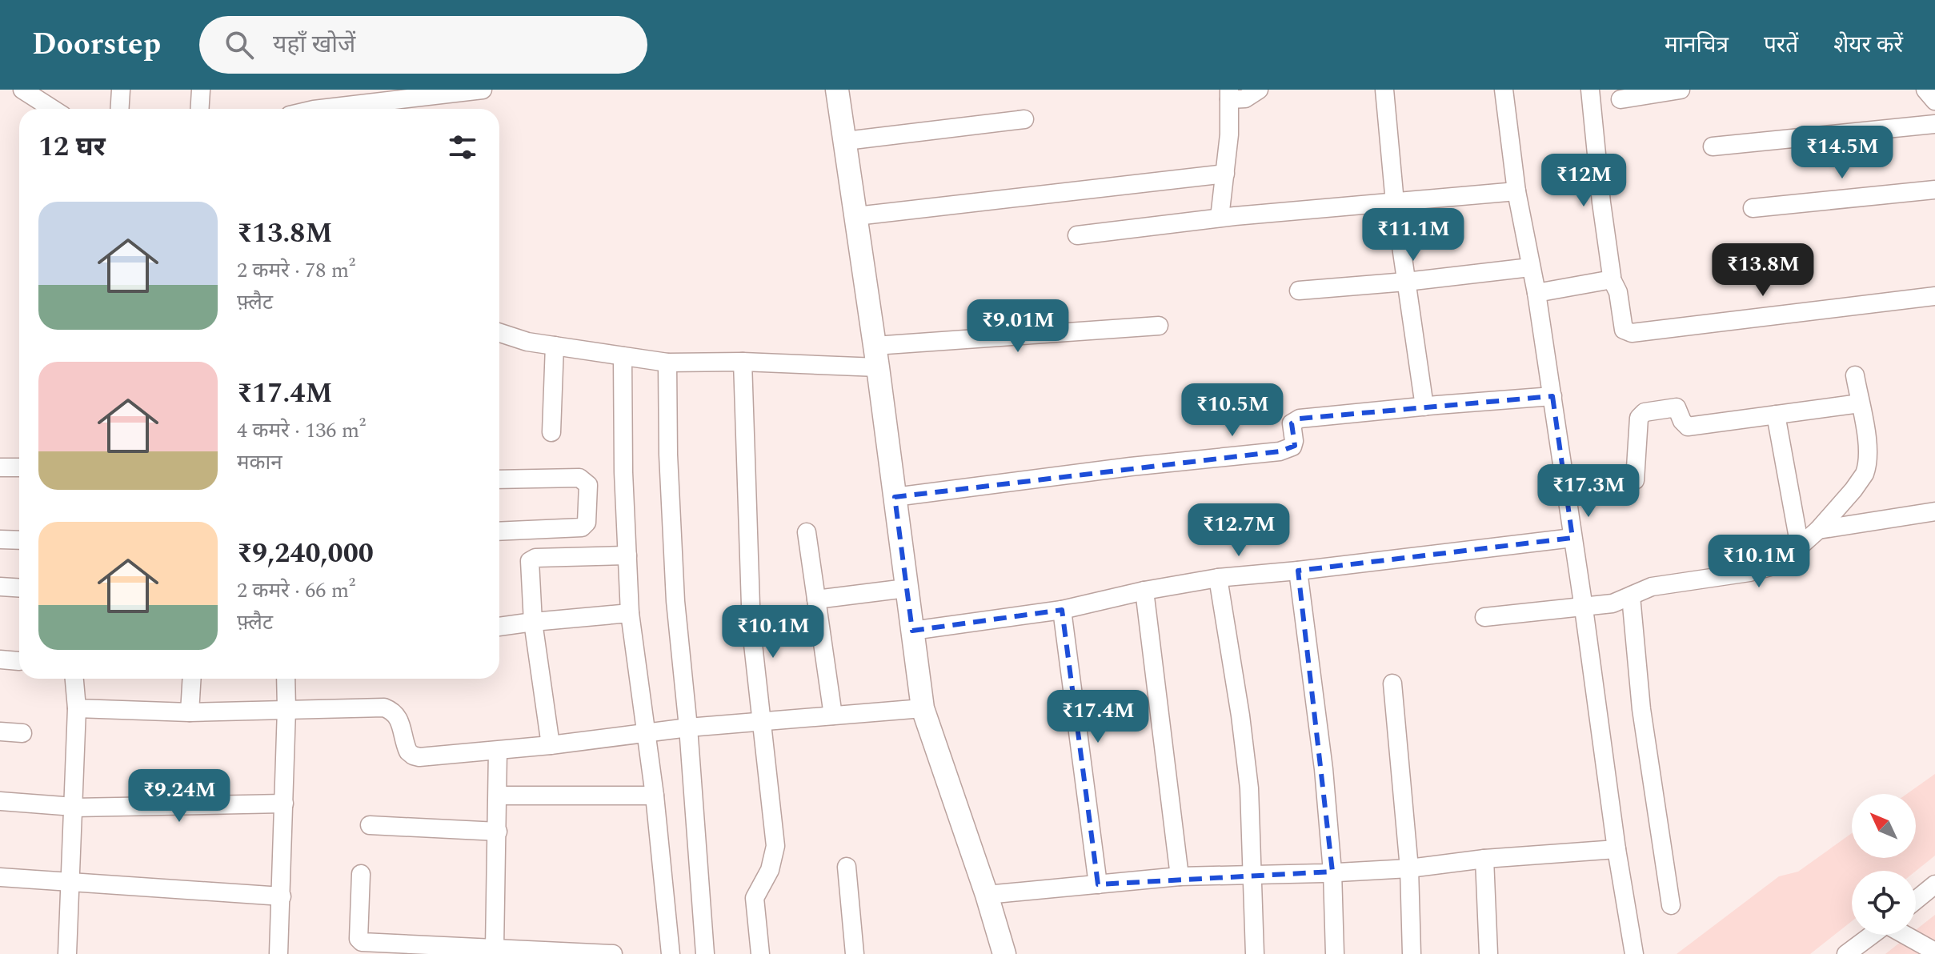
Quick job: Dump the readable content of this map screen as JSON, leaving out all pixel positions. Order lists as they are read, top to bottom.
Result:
{
  "north": "top left",
  "page": {
    "header": "Doorstep",
    "search": "यहाँ खोजें",
    "nav": ["मानचित्र", "परतें", "शेयर करें"],
    "heading": "12 घर",
    "price": [
      "₹14.5M",
      "₹12M",
      "₹11.1M",
      "₹13.8M",
      "₹9.01M",
      "₹10.5M",
      "₹17.3M",
      "₹12.7M",
      "₹10.1M",
      "₹10.1M",
      "₹17.4M",
      "₹9.24M"
    ],
    "list": [
      {
        "name": "₹13.8M",
        "note": "2 कमरे · 78 m² · फ़्लैट"
      },
      {
        "name": "₹17.4M",
        "note": "4 कमरे · 136 m² · मकान"
      },
      {
        "name": "₹9,240,000",
        "note": "2 कमरे · 66 m² · फ़्लैट"
      }
    ]
  }
}
